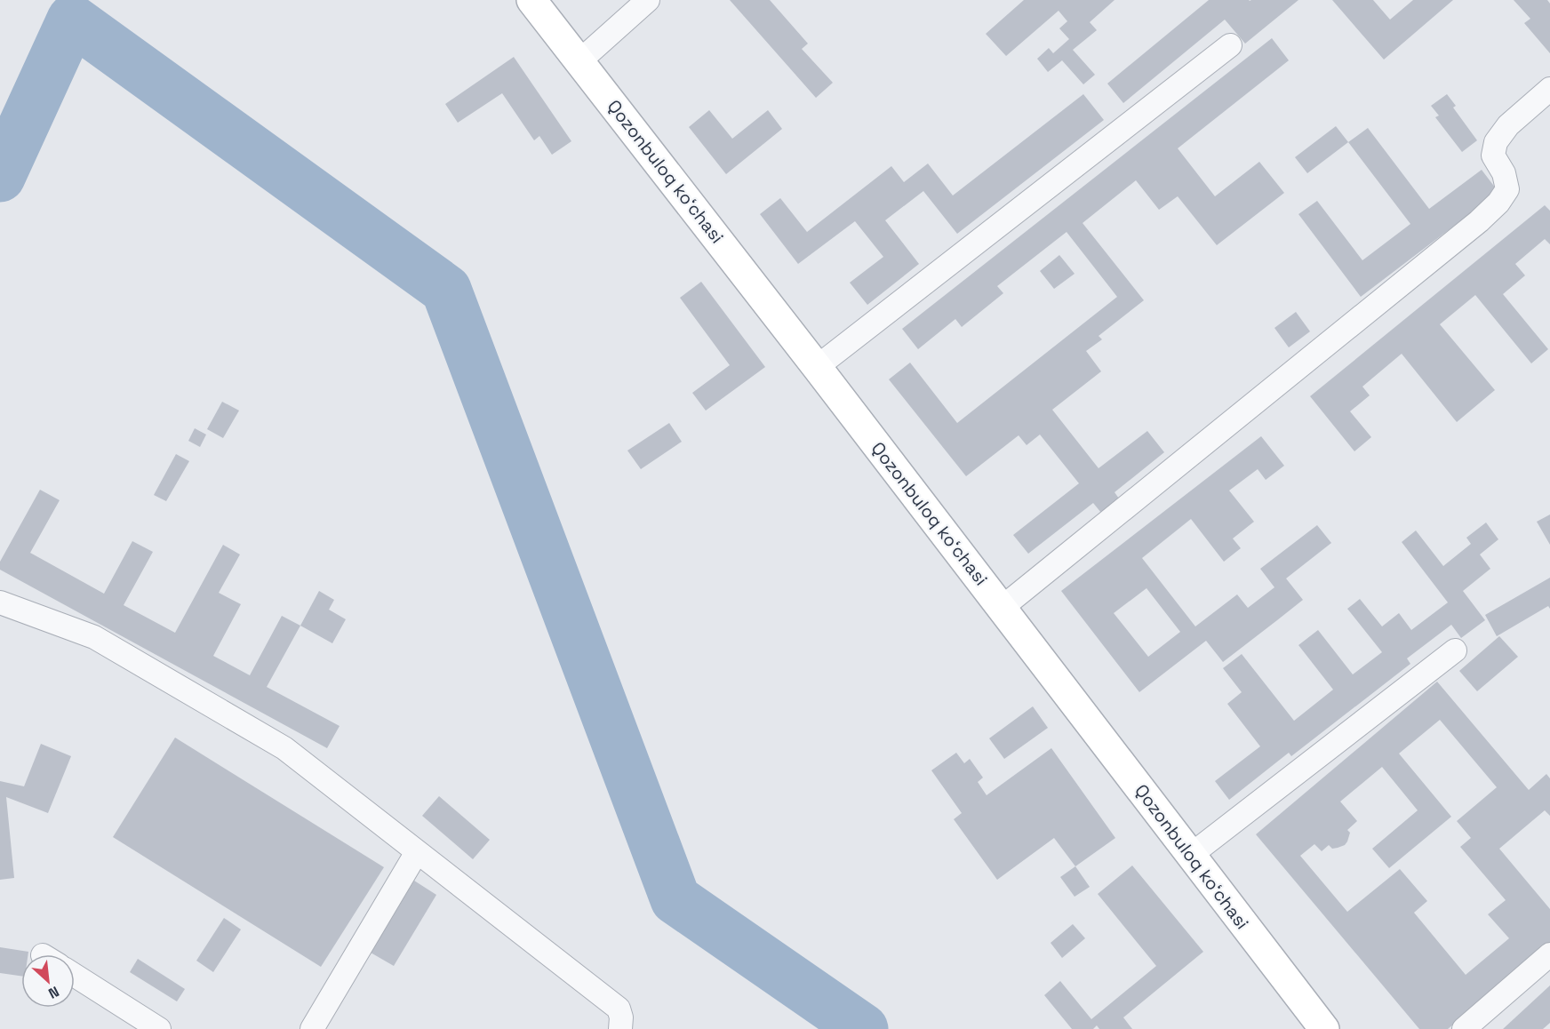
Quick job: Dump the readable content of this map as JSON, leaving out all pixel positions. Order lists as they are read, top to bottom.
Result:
{
  "streets": {
    "main road": ["Qozonbuloq koʻchasi"]
  },
  "north": "bottom right"
}
